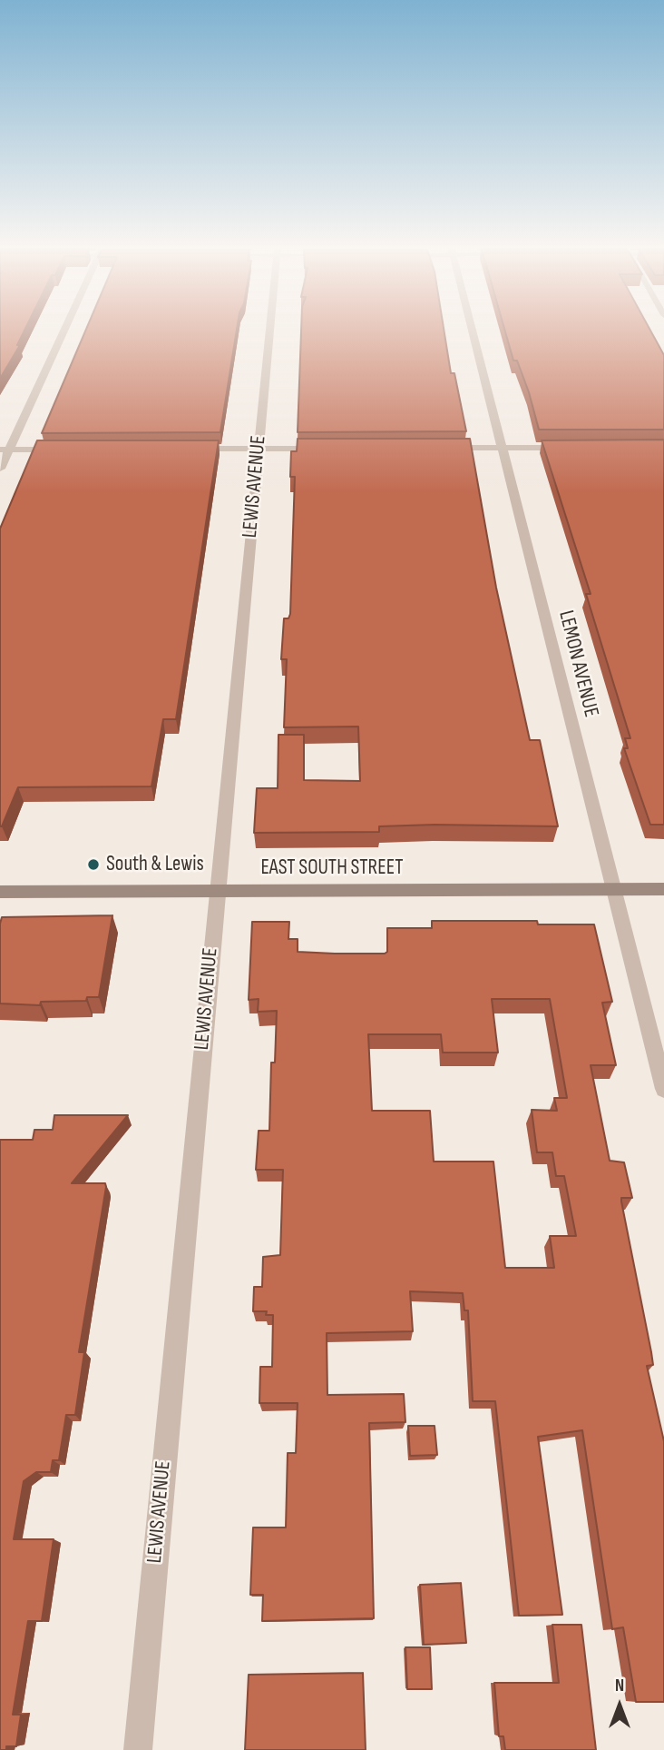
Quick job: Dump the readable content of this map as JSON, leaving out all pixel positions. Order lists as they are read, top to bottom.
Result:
{
  "streets": {
    "main road": ["EAST SOUTH STREET"],
    "street": ["LEWIS AVENUE", "LEMON AVENUE"]
  },
  "crossings": [
    ["LEWIS AVENUE", "EAST SOUTH STREET"],
    ["LEMON AVENUE", "EAST SOUTH STREET"]
  ],
  "places": ["South & Lewis"],
  "north": "top"
}
